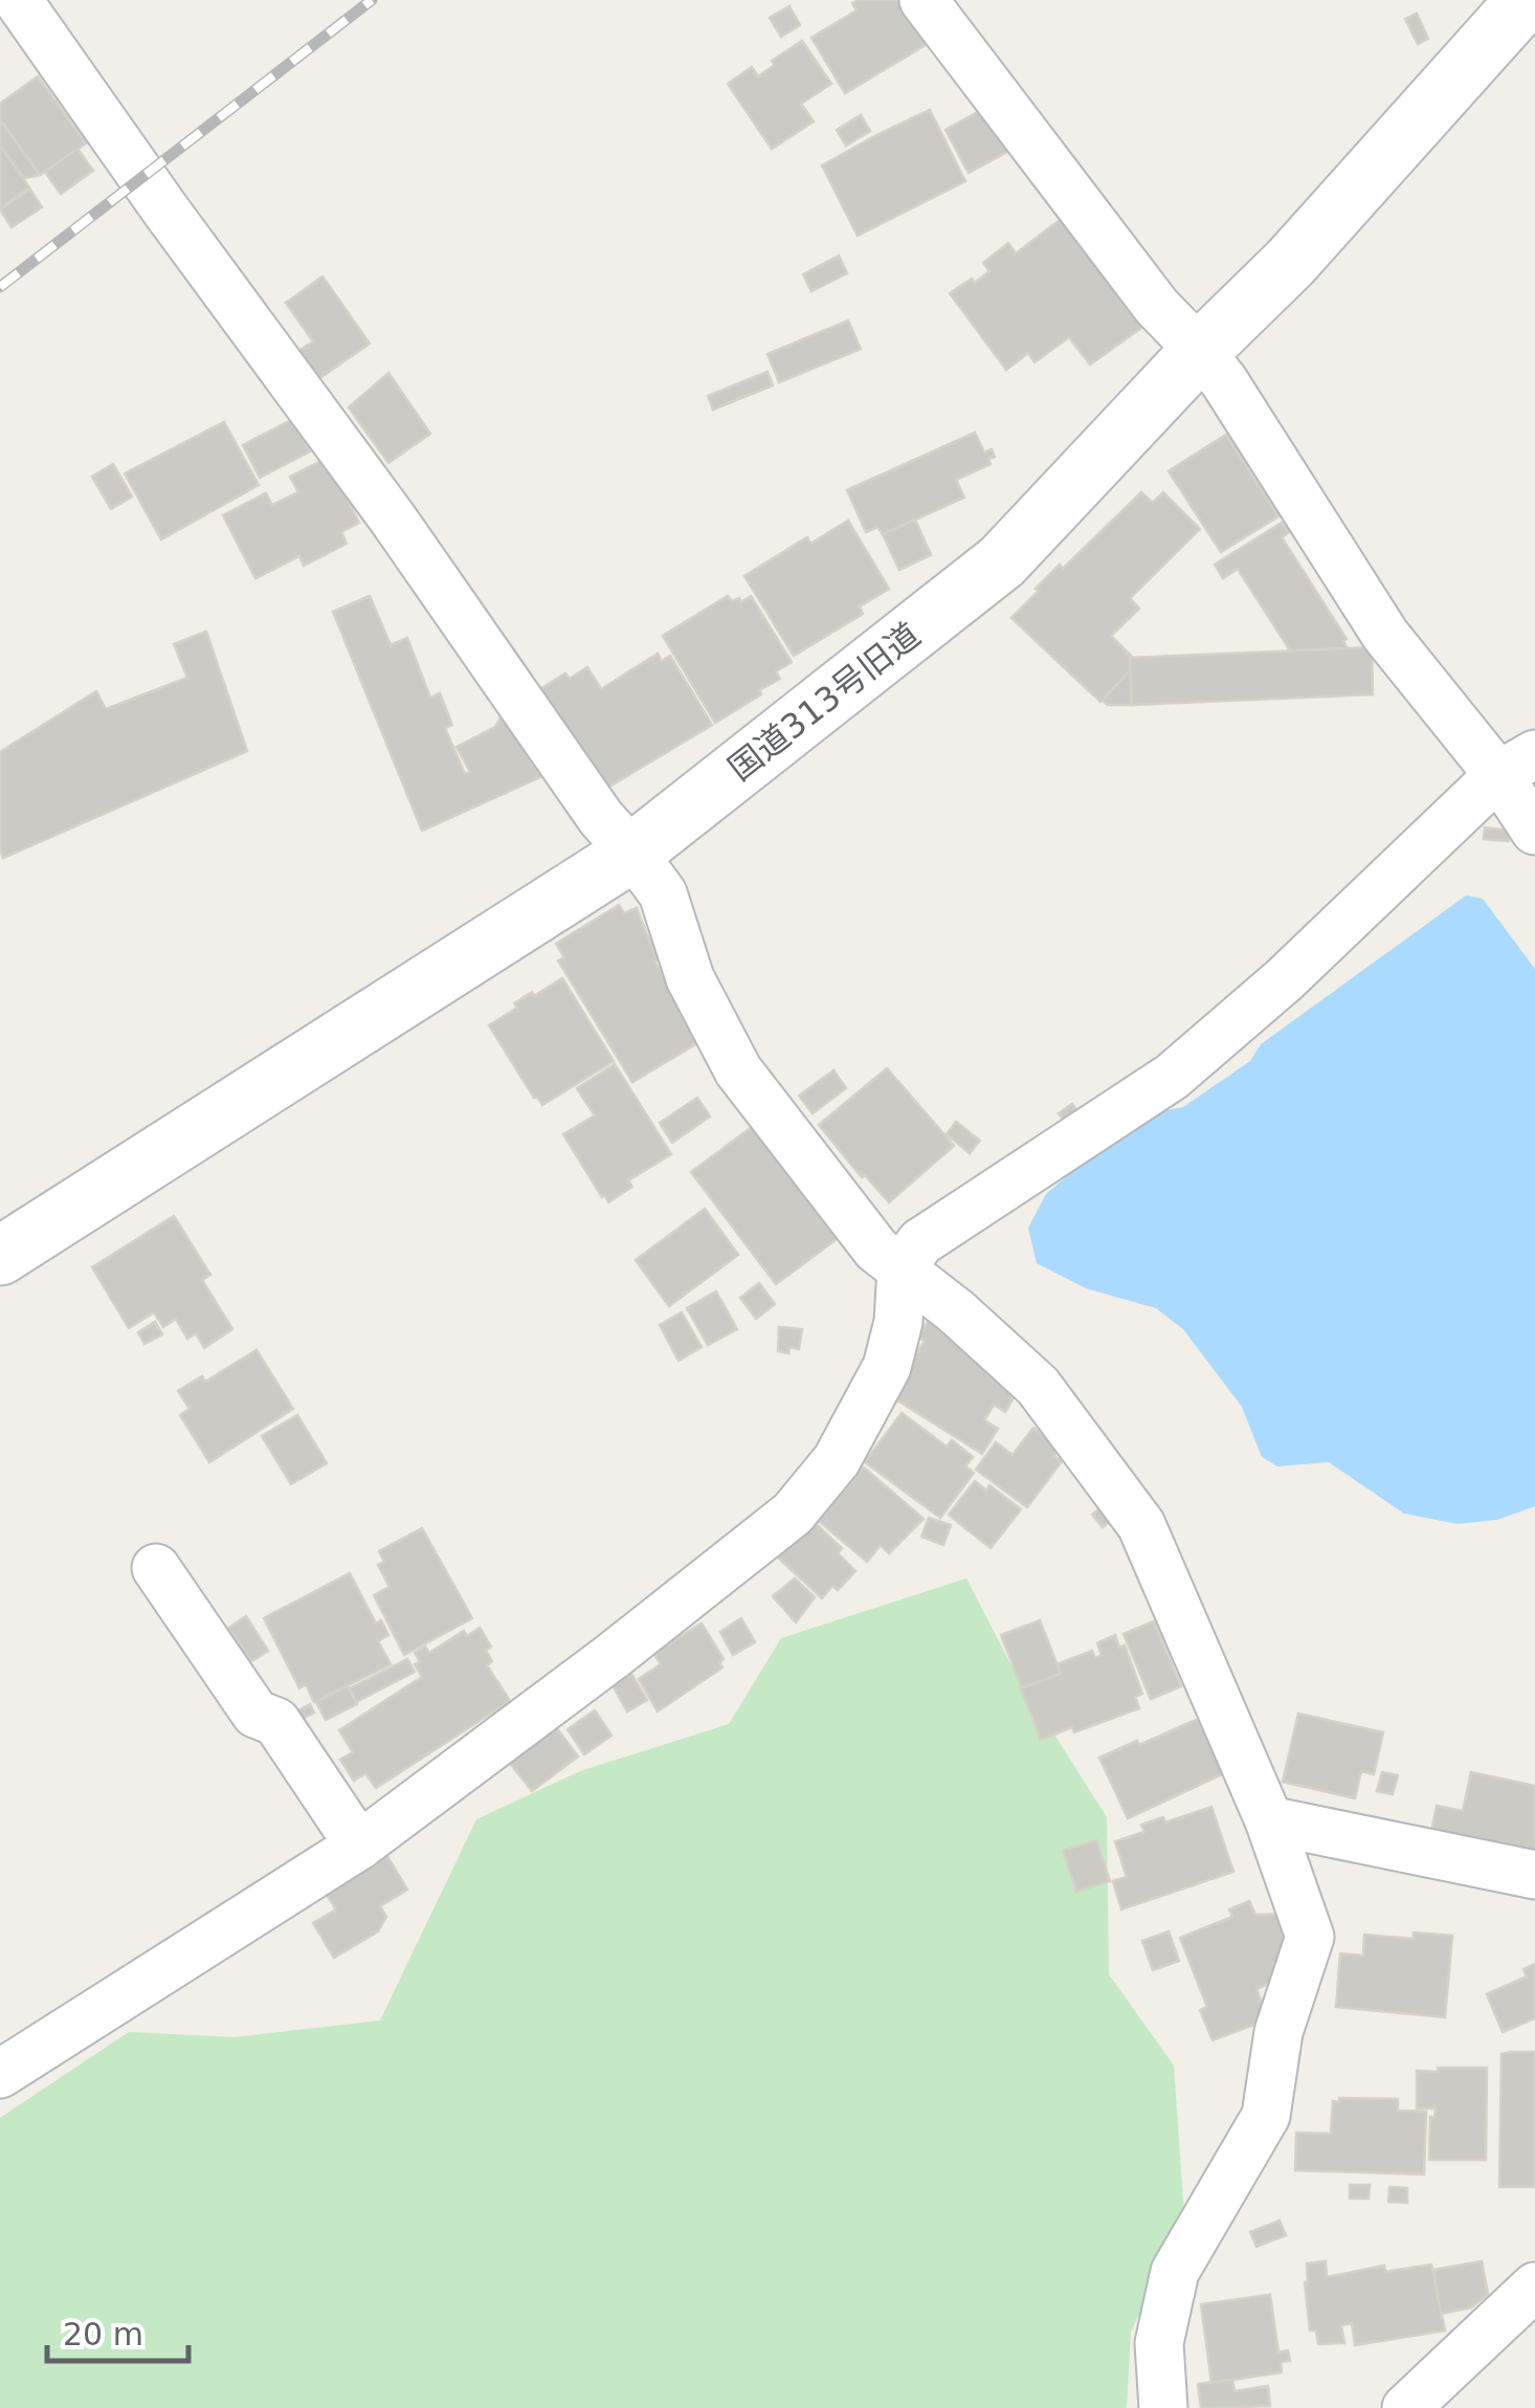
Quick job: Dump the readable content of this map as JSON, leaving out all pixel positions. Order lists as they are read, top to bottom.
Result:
{
  "streets": {
    "street": ["国道313号旧道"]
  },
  "scale_bar": "20 m"
}
